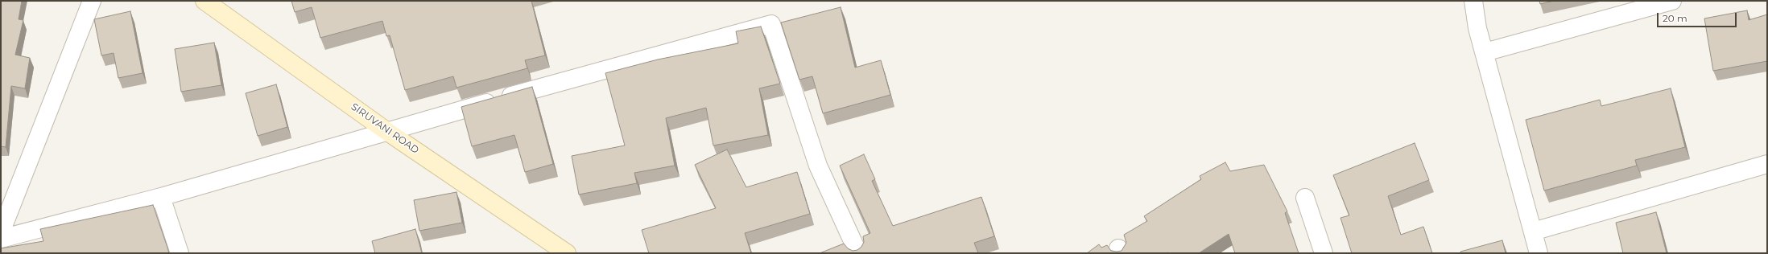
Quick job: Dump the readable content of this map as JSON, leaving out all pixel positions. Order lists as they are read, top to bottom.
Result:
{
  "streets": {
    "street": ["SIRUVANI ROAD"]
  },
  "scale_bar": "20 m"
}
